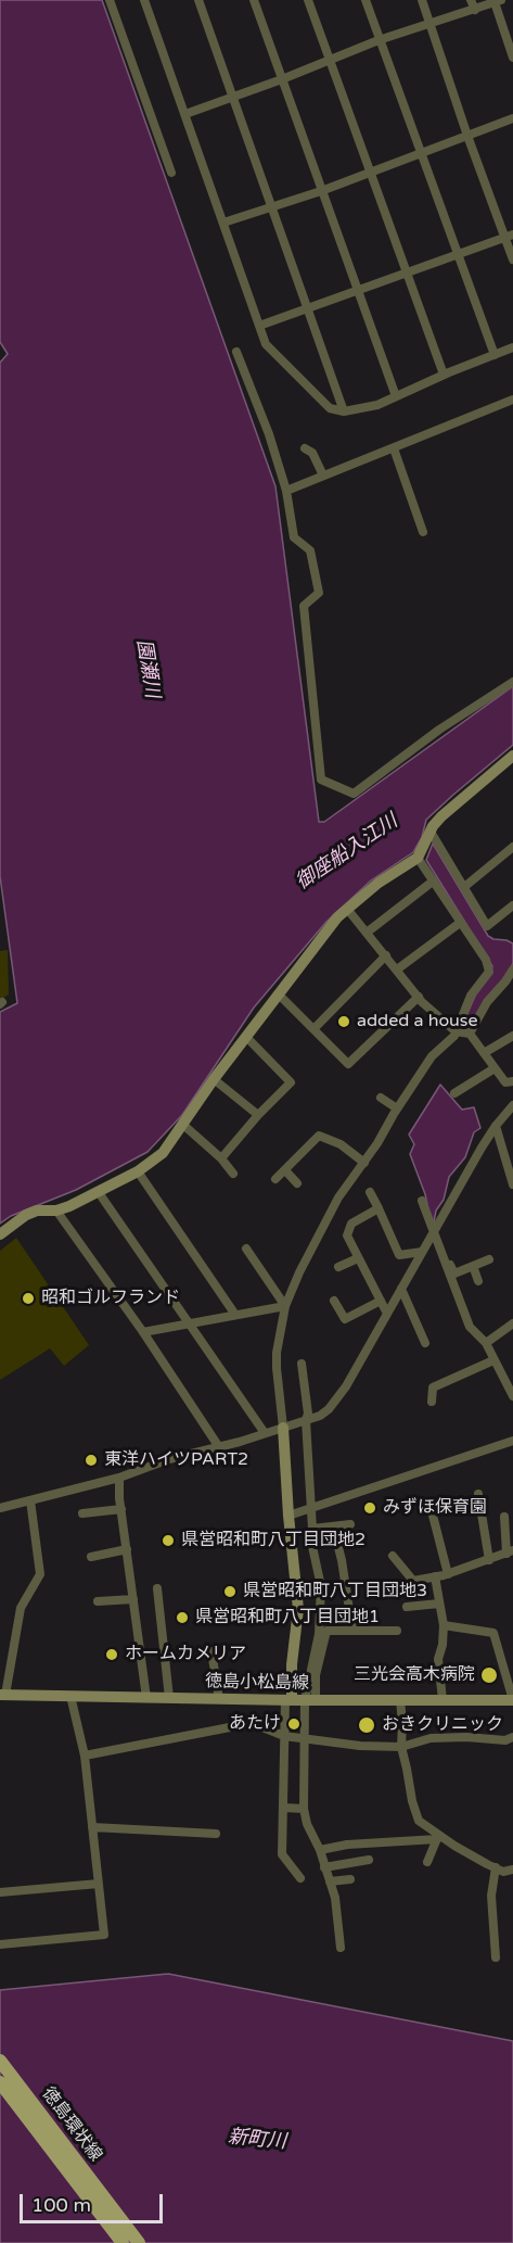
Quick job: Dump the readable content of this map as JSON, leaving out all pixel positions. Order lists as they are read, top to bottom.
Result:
{
  "streets": {
    "main road": ["徳島環状線"],
    "street": ["徳島小松島線"]
  },
  "water": ["園瀬川", "御座船入江川", "新町川"],
  "places": [
    "added a house",
    "昭和ゴルフランド",
    "東洋ハイツPART2",
    "みずほ保育園",
    "県営昭和町八丁目団地2",
    "県営昭和町八丁目団地3",
    "県営昭和町八丁目団地1",
    "ホームカメリア",
    "三光会高木病院",
    "あたけ",
    "おきクリニック"
  ],
  "scale_bar": "100 m"
}
